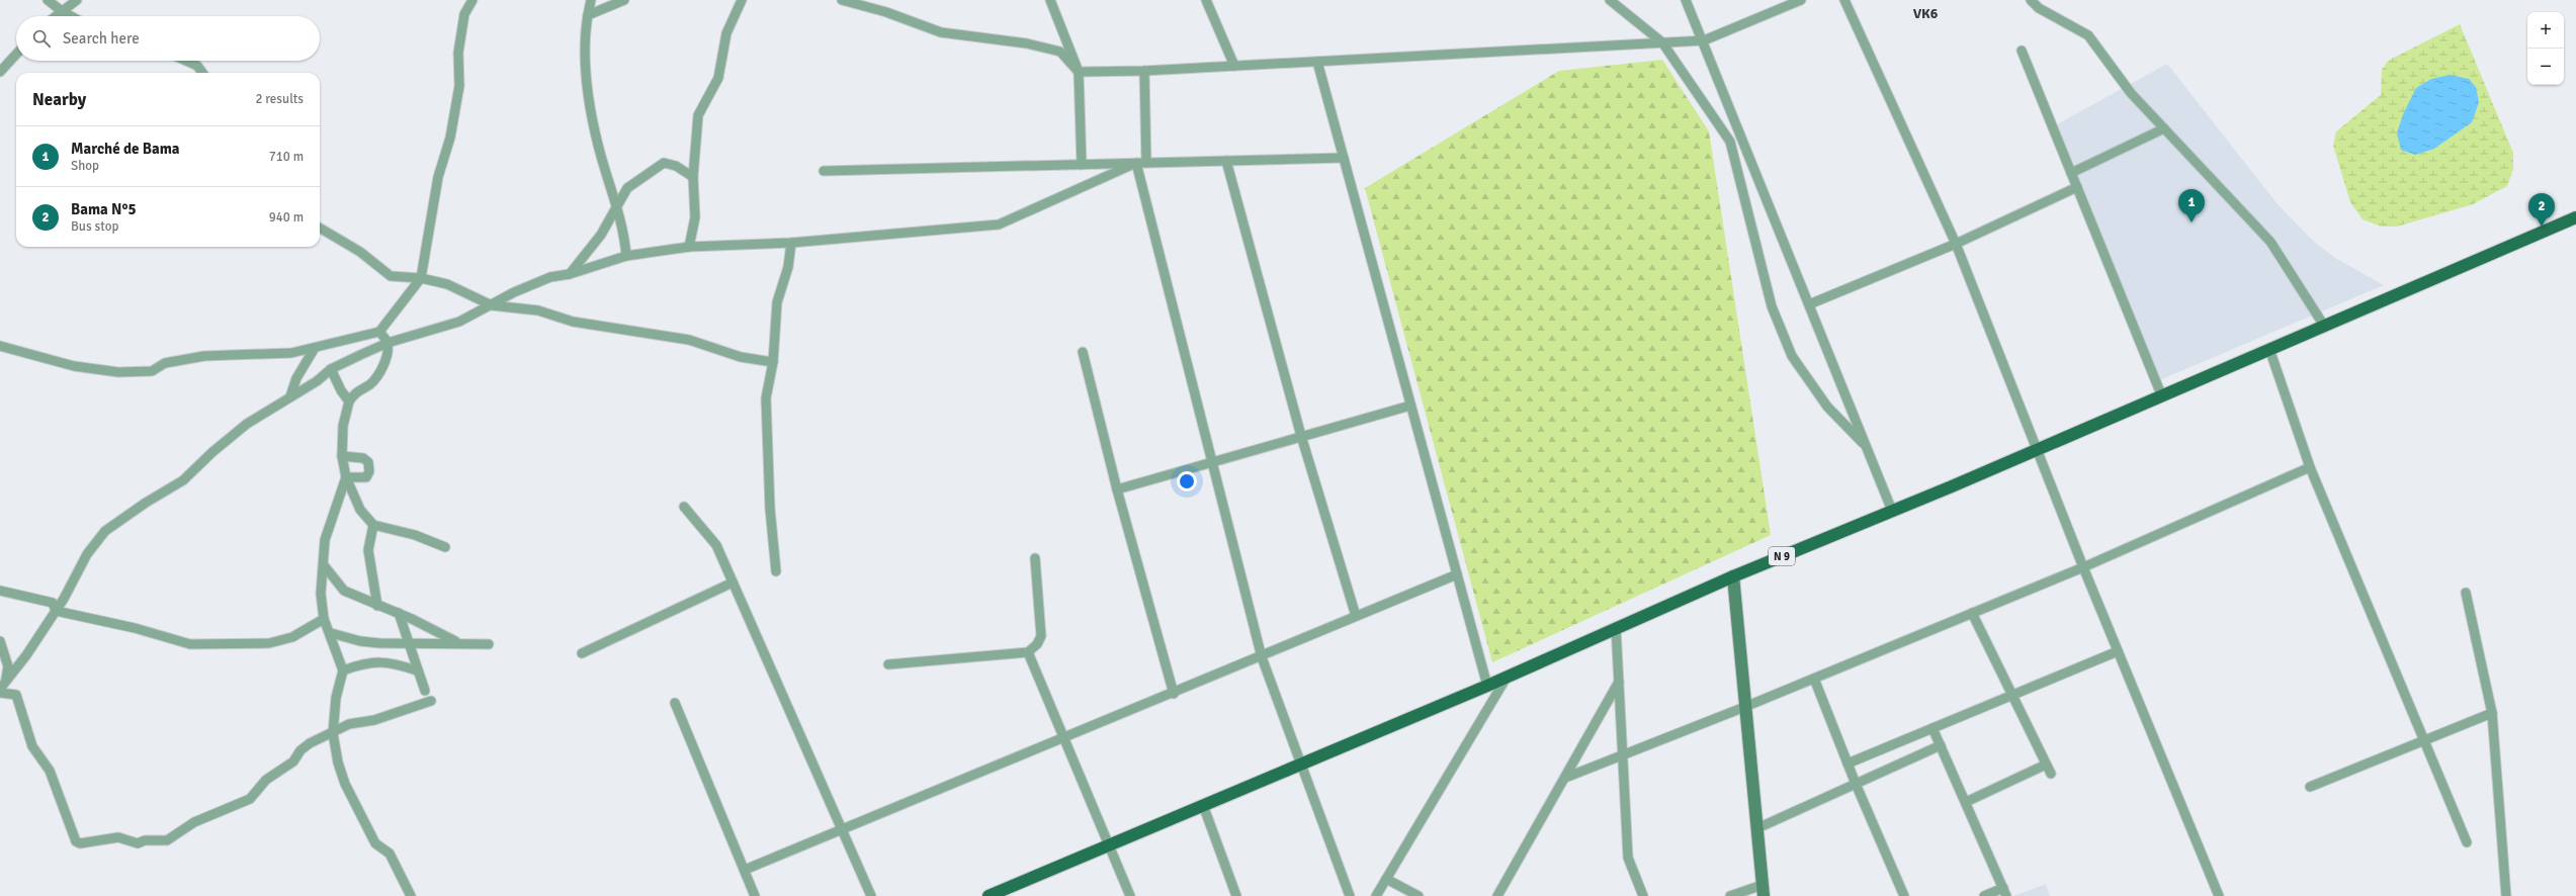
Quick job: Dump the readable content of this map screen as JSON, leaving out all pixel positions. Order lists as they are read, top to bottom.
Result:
{
  "streets": {
    "main road": ["N 9"]
  },
  "districts": ["VK6"],
  "page": {
    "map_buttons": ["+", "−"],
    "search": "Search here",
    "heading": ["Nearby", "2 results"],
    "list": [
      {
        "mark": "1",
        "name": "Marché de Bama",
        "note": "Shop",
        "value": "710 m"
      },
      {
        "mark": "2",
        "name": "Bama N°5",
        "note": "Bus stop",
        "value": "940 m"
      }
    ],
    "pins": ["1", "2"]
  }
}
